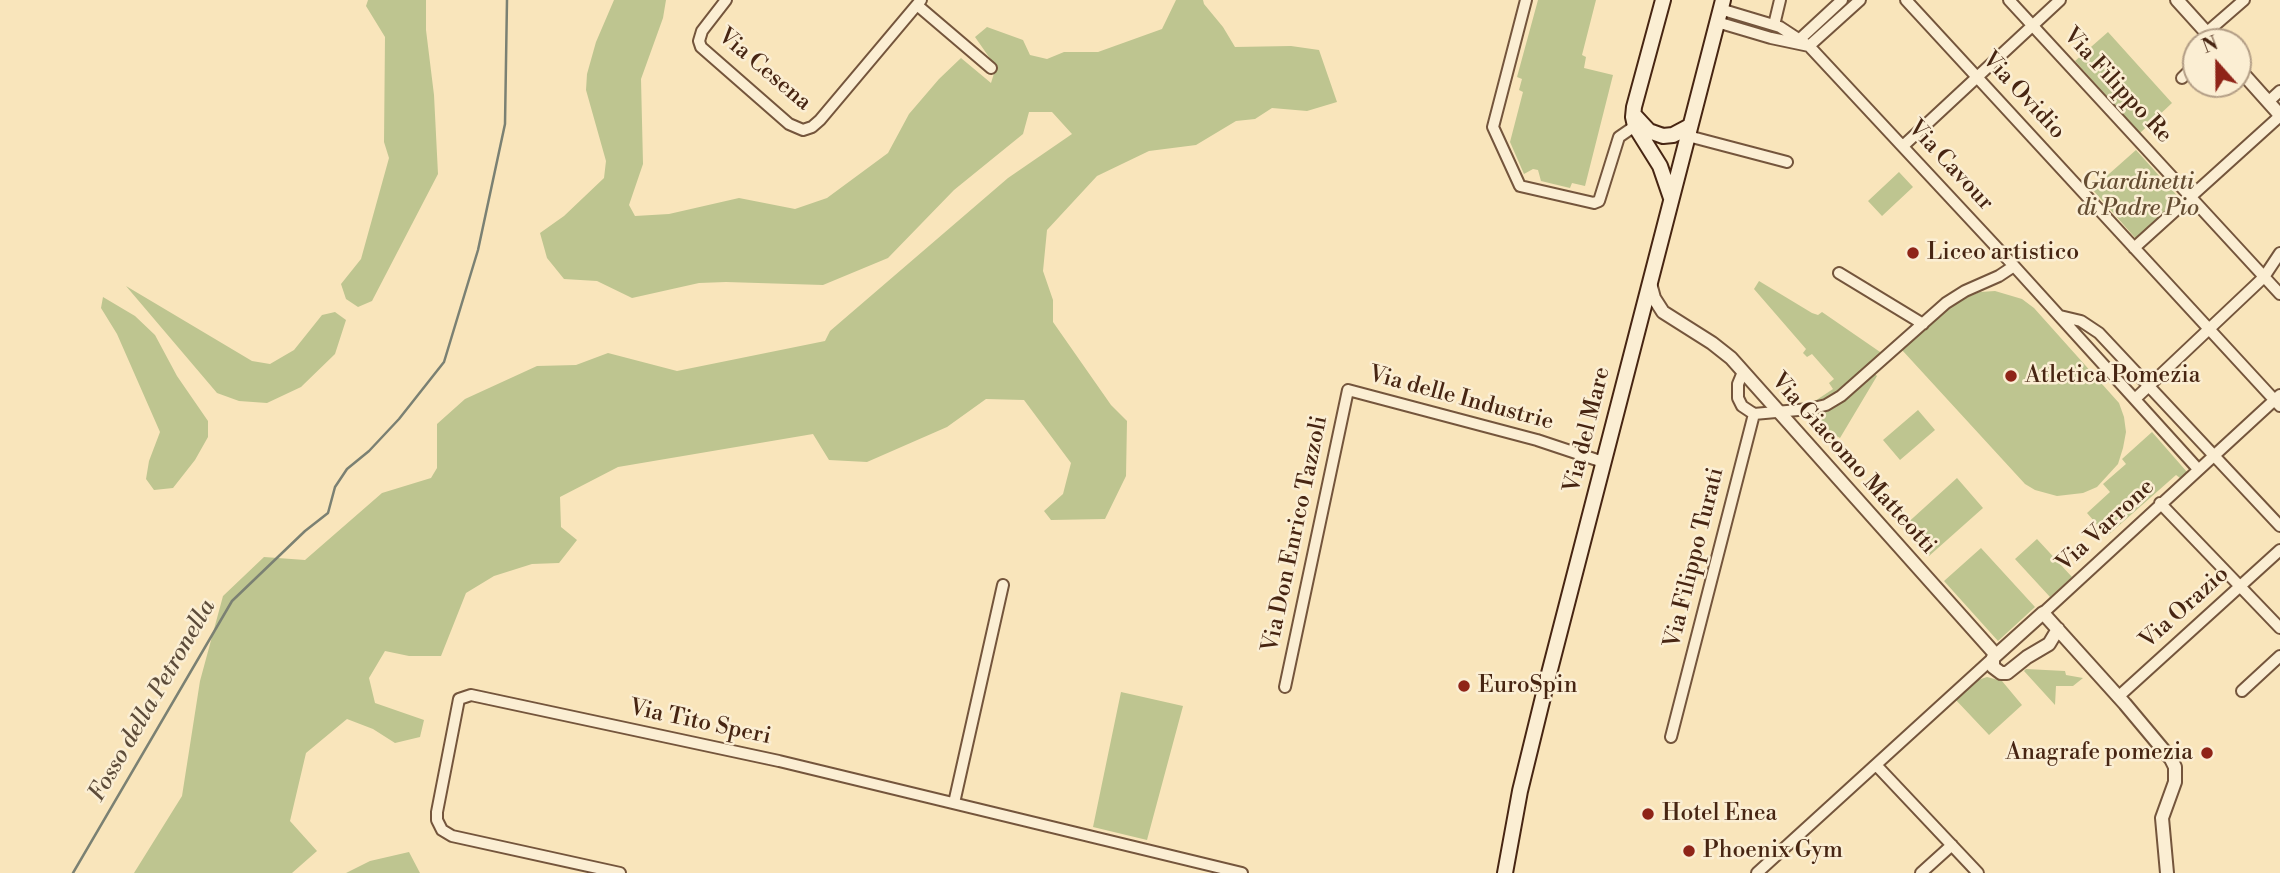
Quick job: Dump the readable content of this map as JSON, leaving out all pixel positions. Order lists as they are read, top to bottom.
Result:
{
  "streets": {
    "main road": ["Via del Mare"],
    "street": [
      "Via Cesena",
      "Via Filippo Re",
      "Via Ovidio",
      "Via Cavour",
      "Via delle Industrie",
      "Via Giacomo Matteotti",
      "Via Varrone",
      "Via Don Enrico Tazzoli",
      "Via Filippo Turati",
      "Via Orazio",
      "Via Tito Speri"
    ]
  },
  "crossings": [
    ["Via Ovidio", "Via Varrone"],
    ["Via Cavour", "Via del Mare"],
    ["Via Cavour", "Via Varrone"],
    ["Via delle Industrie", "Via del Mare"],
    ["Via delle Industrie", "Via Don Enrico Tazzoli"],
    ["Via Giacomo Matteotti", "Via Varrone"]
  ],
  "water": ["Fosso della Petronella"],
  "parks": ["Giardinetti di Padre Pio"],
  "places": [
    "Liceo artistico",
    "Atletica Pomezia",
    "EuroSpin",
    "Anagrafe pomezia",
    "Hotel Enea",
    "Phoenix Gym"
  ],
  "north": "top"
}
